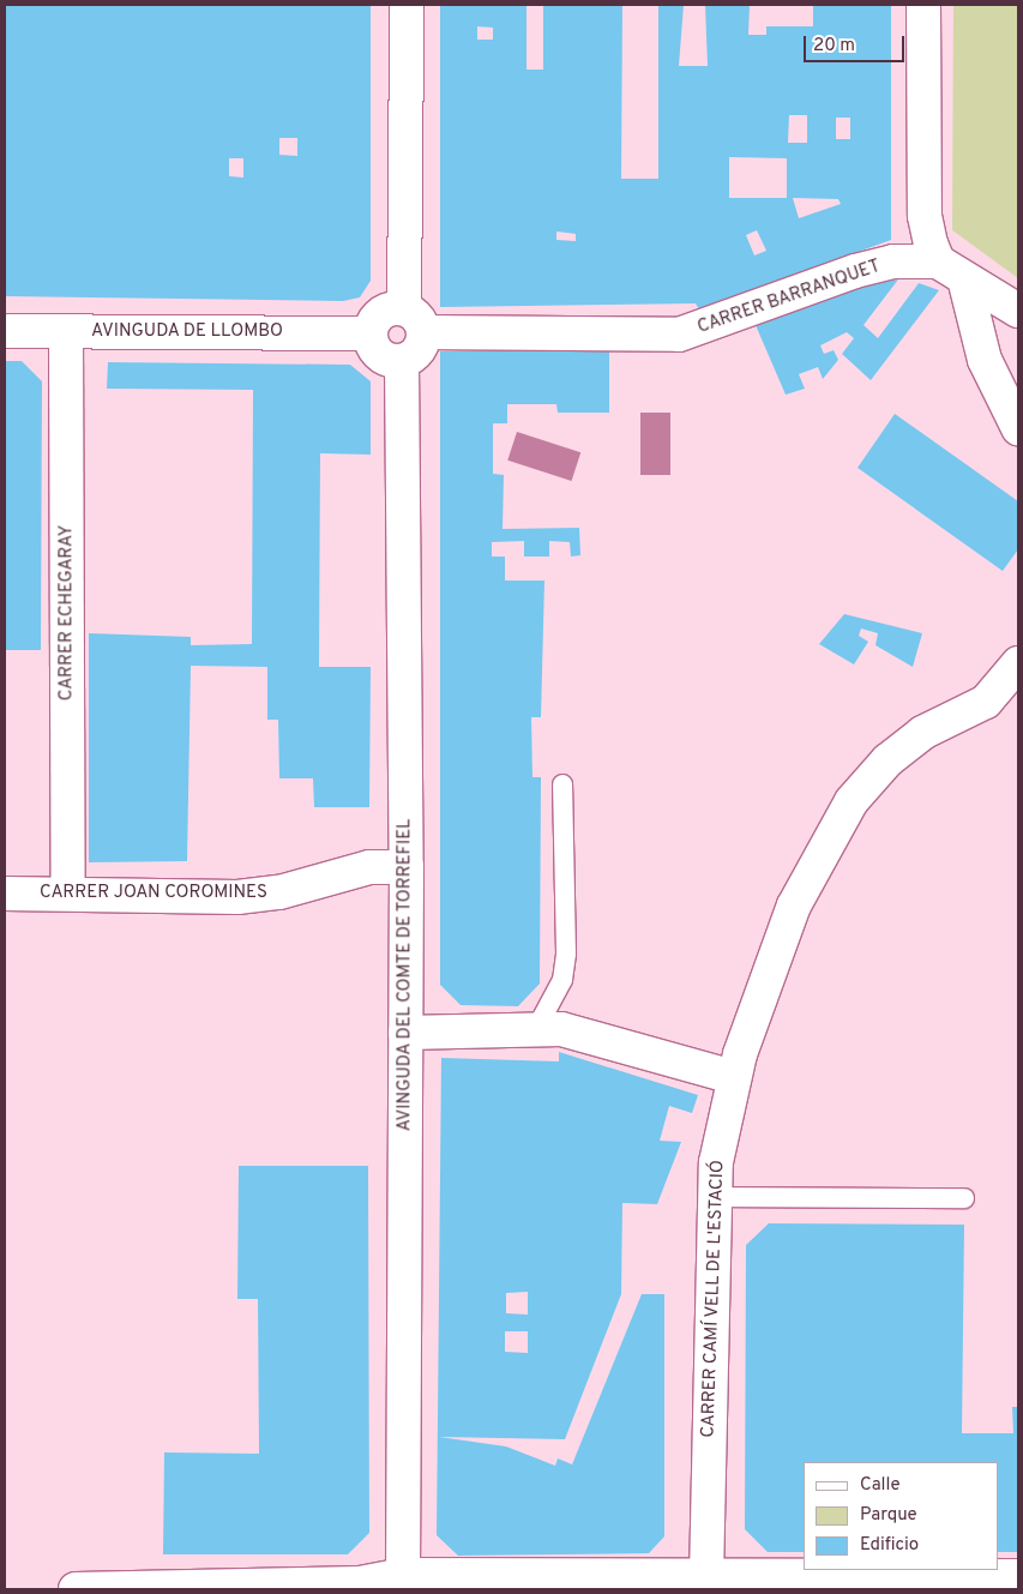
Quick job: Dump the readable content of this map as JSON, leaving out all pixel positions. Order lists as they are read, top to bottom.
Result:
{
  "streets": {
    "street": [
      "CARRER BARRANQUET",
      "AVINGUDA DE LLOMBO",
      "CARRER ECHEGARAY",
      "CARRER JOAN COROMINES",
      "AVINGUDA DEL COMTE DE TORREFIEL",
      "CARRER CAMÍ VELL DE L'ESTACIÓ"
    ]
  },
  "crossings": [
    ["CARRER BARRANQUET", "AVINGUDA DE LLOMBO"],
    ["CARRER BARRANQUET", "AVINGUDA DEL COMTE DE TORREFIEL"],
    ["AVINGUDA DE LLOMBO", "CARRER ECHEGARAY"],
    ["AVINGUDA DE LLOMBO", "AVINGUDA DEL COMTE DE TORREFIEL"],
    ["CARRER ECHEGARAY", "CARRER JOAN COROMINES"],
    ["CARRER JOAN COROMINES", "AVINGUDA DEL COMTE DE TORREFIEL"]
  ],
  "legend": ["Calle", "Parque", "Edificio"],
  "scale_bar": "20 m"
}
